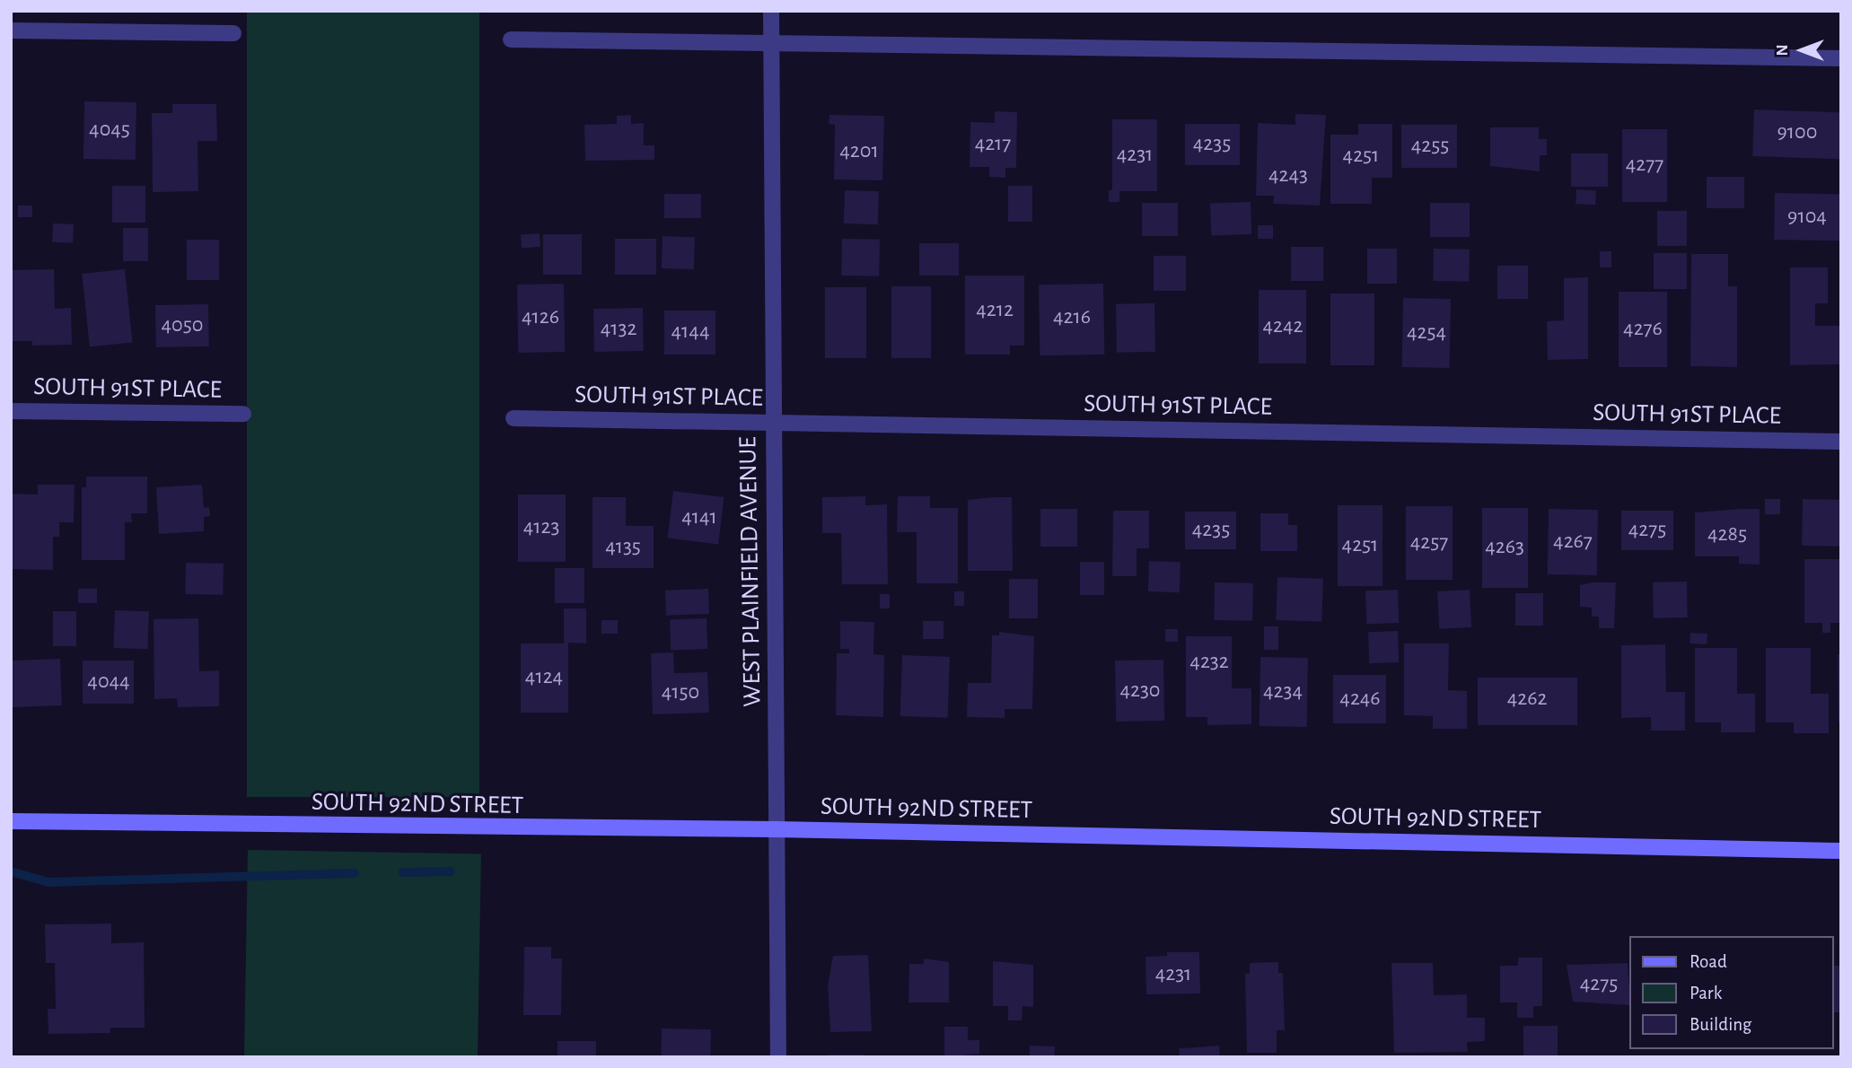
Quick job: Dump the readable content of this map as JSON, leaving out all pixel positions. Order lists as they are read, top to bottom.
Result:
{
  "streets": {
    "main road": ["SOUTH 92ND STREET"],
    "street": ["SOUTH 91ST PLACE", "WEST PLAINFIELD AVENUE"]
  },
  "crossings": [
    ["SOUTH 91ST PLACE", "WEST PLAINFIELD AVENUE"],
    ["WEST PLAINFIELD AVENUE", "SOUTH 92ND STREET"]
  ],
  "house_numbers": [
    "4045",
    "9100",
    "4217",
    "4235",
    "4255",
    "4201",
    "4231",
    "4251",
    "4277",
    "4243",
    "9104",
    "4212",
    "4126",
    "4216",
    "4050",
    "4242",
    "4132",
    "4276",
    "4144",
    "4254",
    "4141",
    "4123",
    "4235",
    "4275",
    "4285",
    "4267",
    "4257",
    "4251",
    "4135",
    "4263",
    "4232",
    "4124",
    "4044",
    "4230",
    "4234",
    "4150",
    "4246",
    "4262",
    "4231",
    "4275"
  ],
  "legend": ["Road", "Park", "Building"],
  "north": "left"
}
